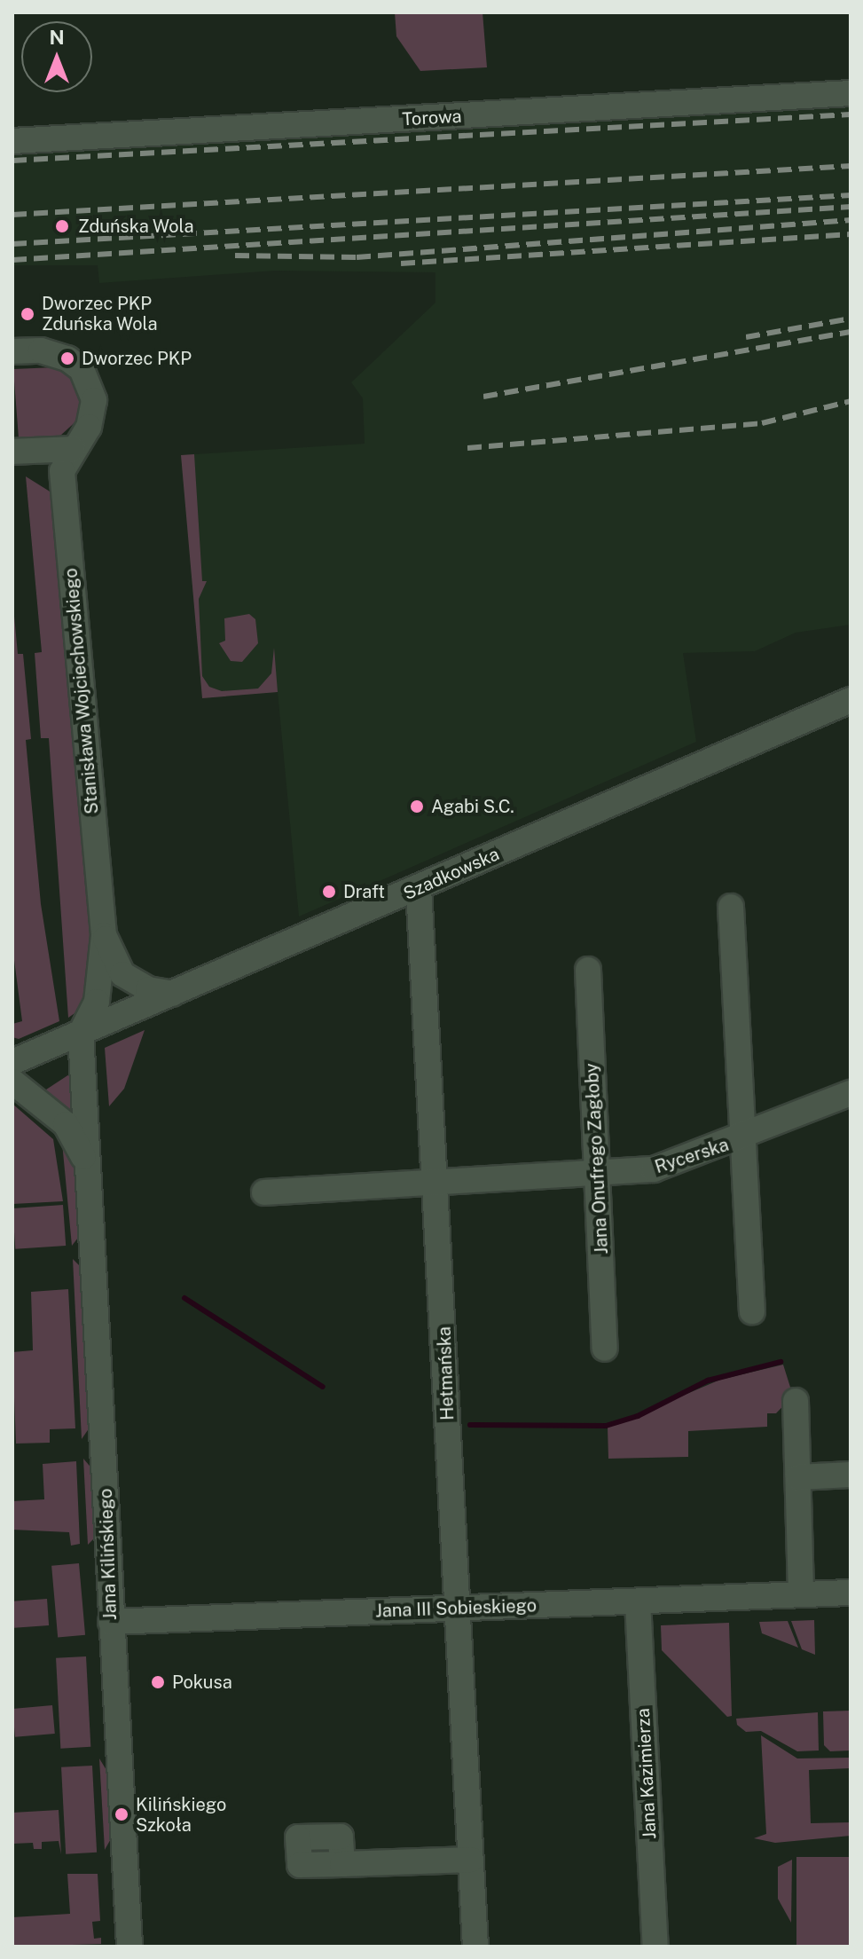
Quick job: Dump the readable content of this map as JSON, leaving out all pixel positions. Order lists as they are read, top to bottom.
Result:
{
  "streets": {
    "street": [
      "Torowa",
      "Stanisława Wojciechowskiego",
      "Szadkowska",
      "Rycerska",
      "Jana Onufrego Zagłoby",
      "Hetmańska",
      "Jana Kilińskiego",
      "Jana III Sobieskiego",
      "Jana Kazimierza"
    ]
  },
  "crossings": [
    ["Stanisława Wojciechowskiego", "Szadkowska"],
    ["Stanisława Wojciechowskiego", "Jana Kilińskiego"],
    ["Szadkowska", "Hetmańska"],
    ["Szadkowska", "Jana Kilińskiego"],
    ["Rycerska", "Jana Onufrego Zagłoby"],
    ["Rycerska", "Hetmańska"],
    ["Hetmańska", "Jana III Sobieskiego"],
    ["Jana Kilińskiego", "Jana III Sobieskiego"],
    ["Jana III Sobieskiego", "Jana Kazimierza"]
  ],
  "places": [
    "Zduńska Wola",
    "Dworzec PKP Zduńska Wola",
    "Dworzec PKP",
    "Agabi S.C.",
    "Draft",
    "Pokusa",
    "Kilińskiego Szkoła"
  ],
  "north": "top"
}
